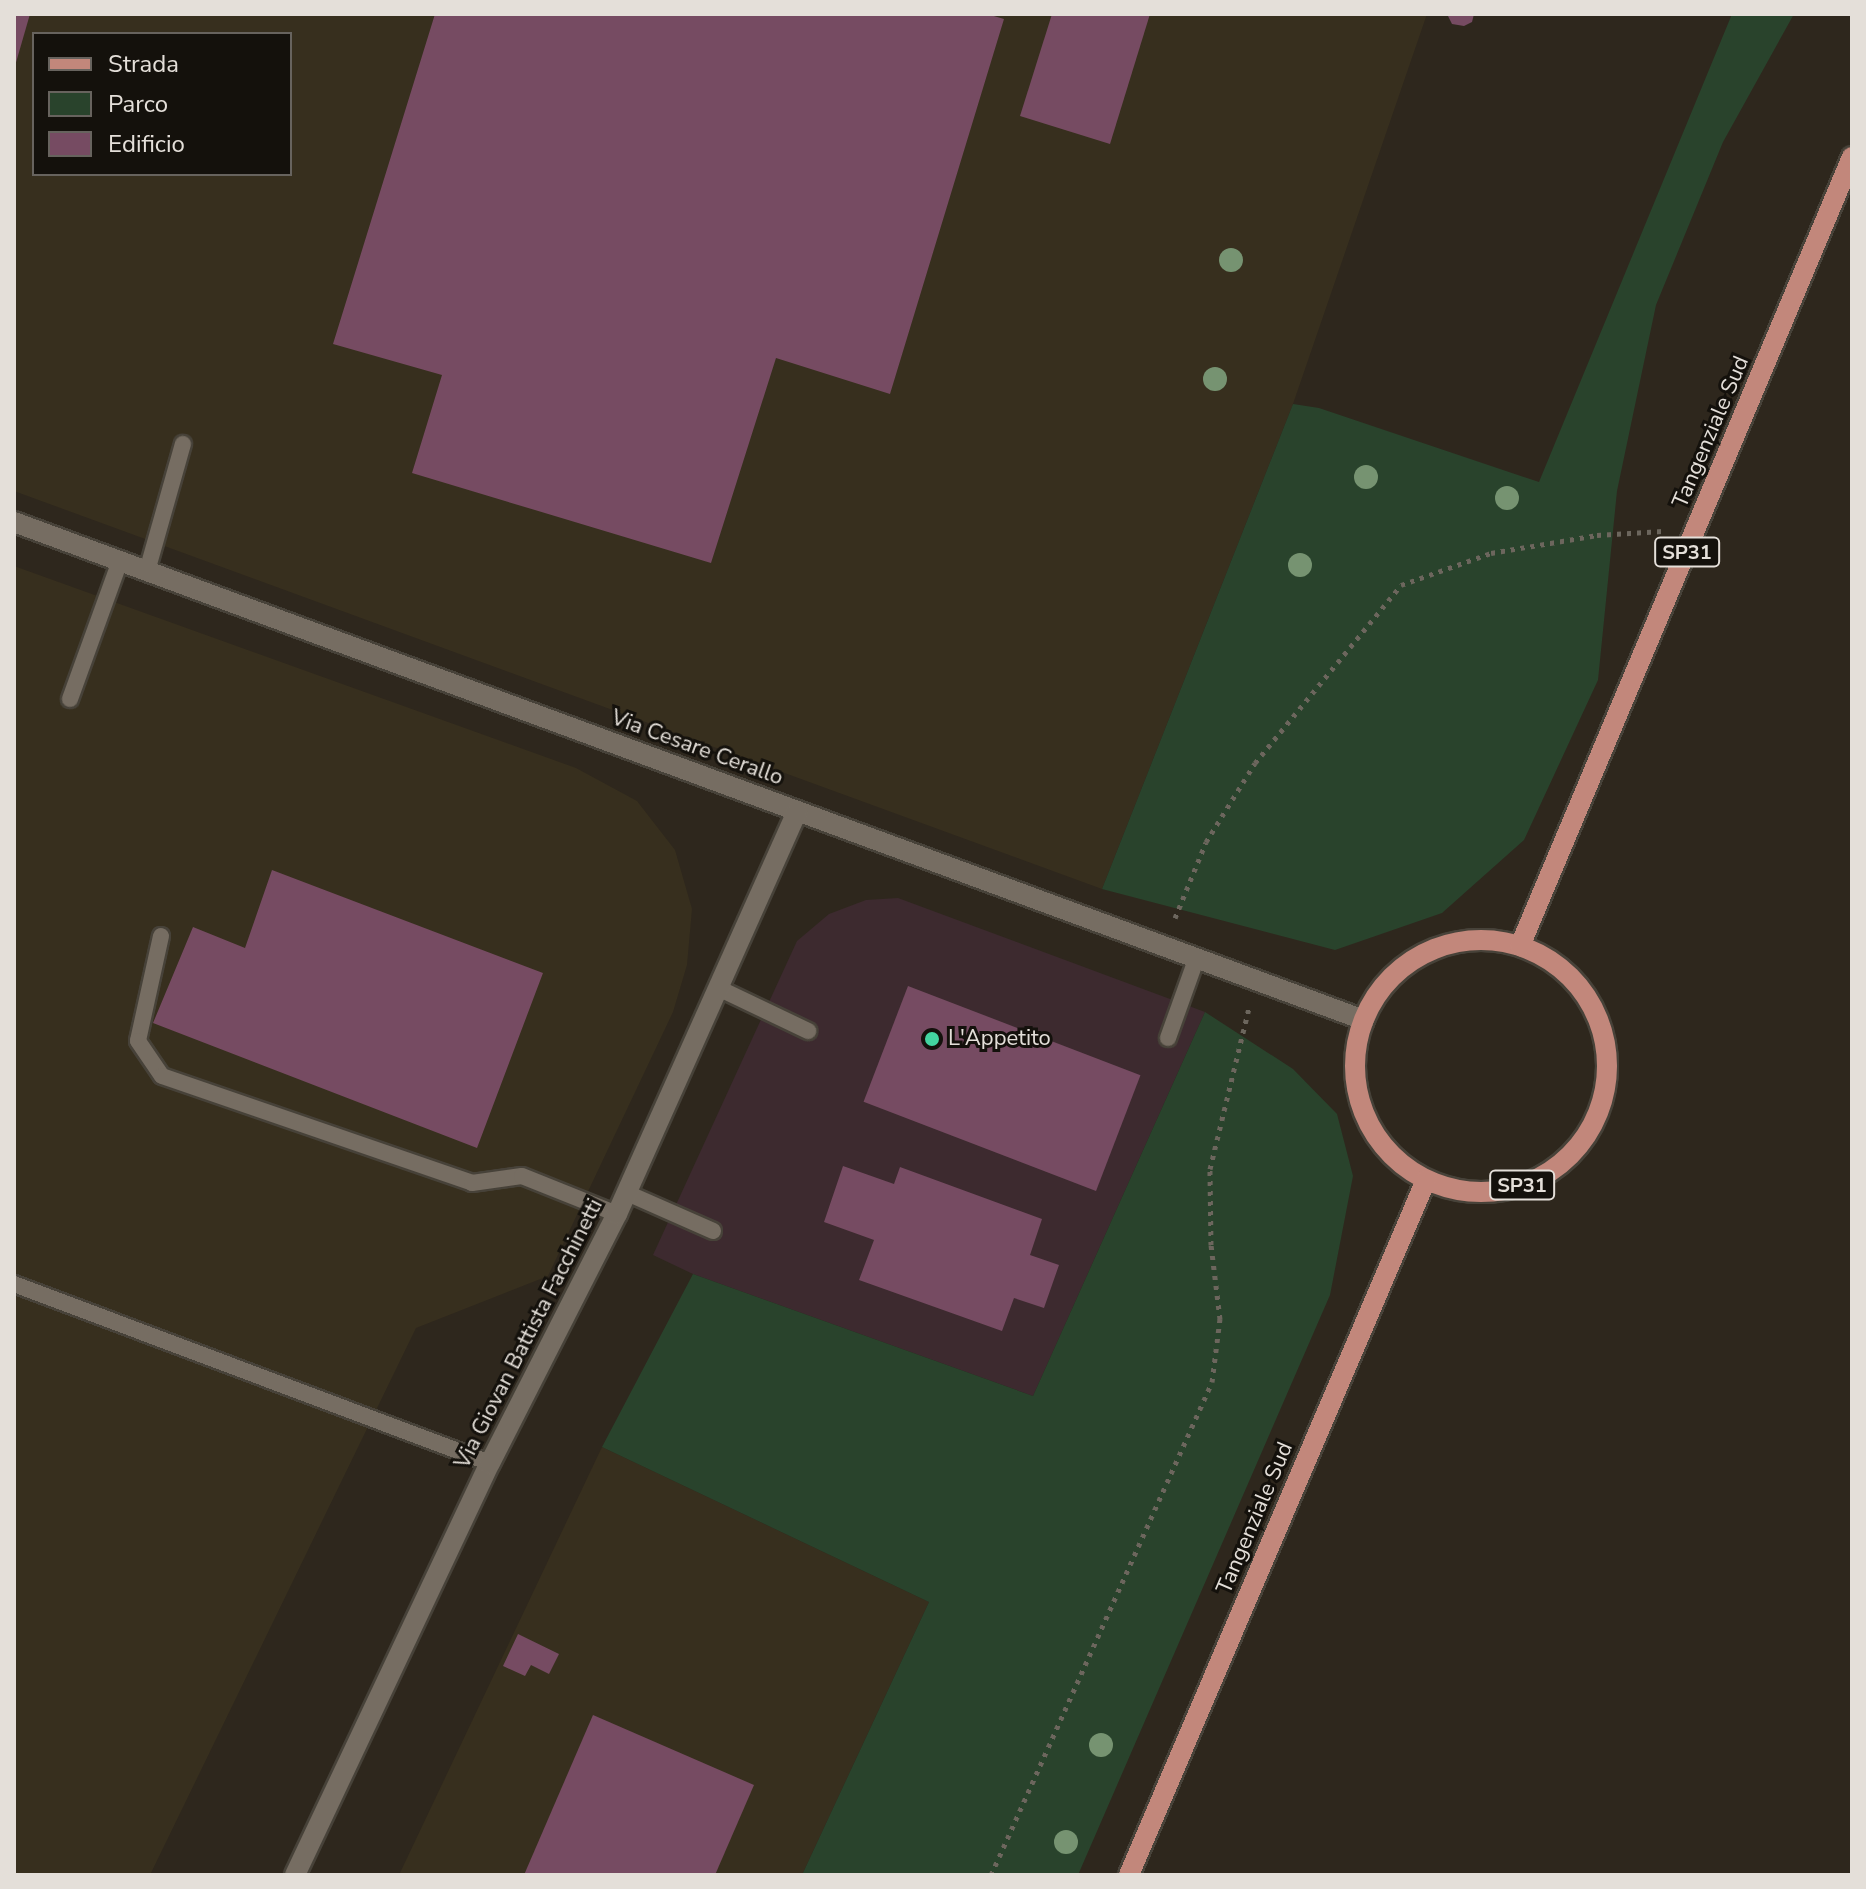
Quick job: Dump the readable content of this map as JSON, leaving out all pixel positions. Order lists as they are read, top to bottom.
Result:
{
  "streets": {
    "main road": ["Tangenziale Sud", "SP31"],
    "street": ["Via Cesare Cerallo", "Via Giovan Battista Facchinetti"]
  },
  "crossings": [
    ["Tangenziale Sud", "SP31"],
    ["Tangenziale Sud", "Via Cesare Cerallo"],
    ["SP31", "Via Cesare Cerallo"],
    ["Via Cesare Cerallo", "Via Giovan Battista Facchinetti"]
  ],
  "places": ["L'Appetito"],
  "legend": ["Strada", "Parco", "Edificio"]
}
